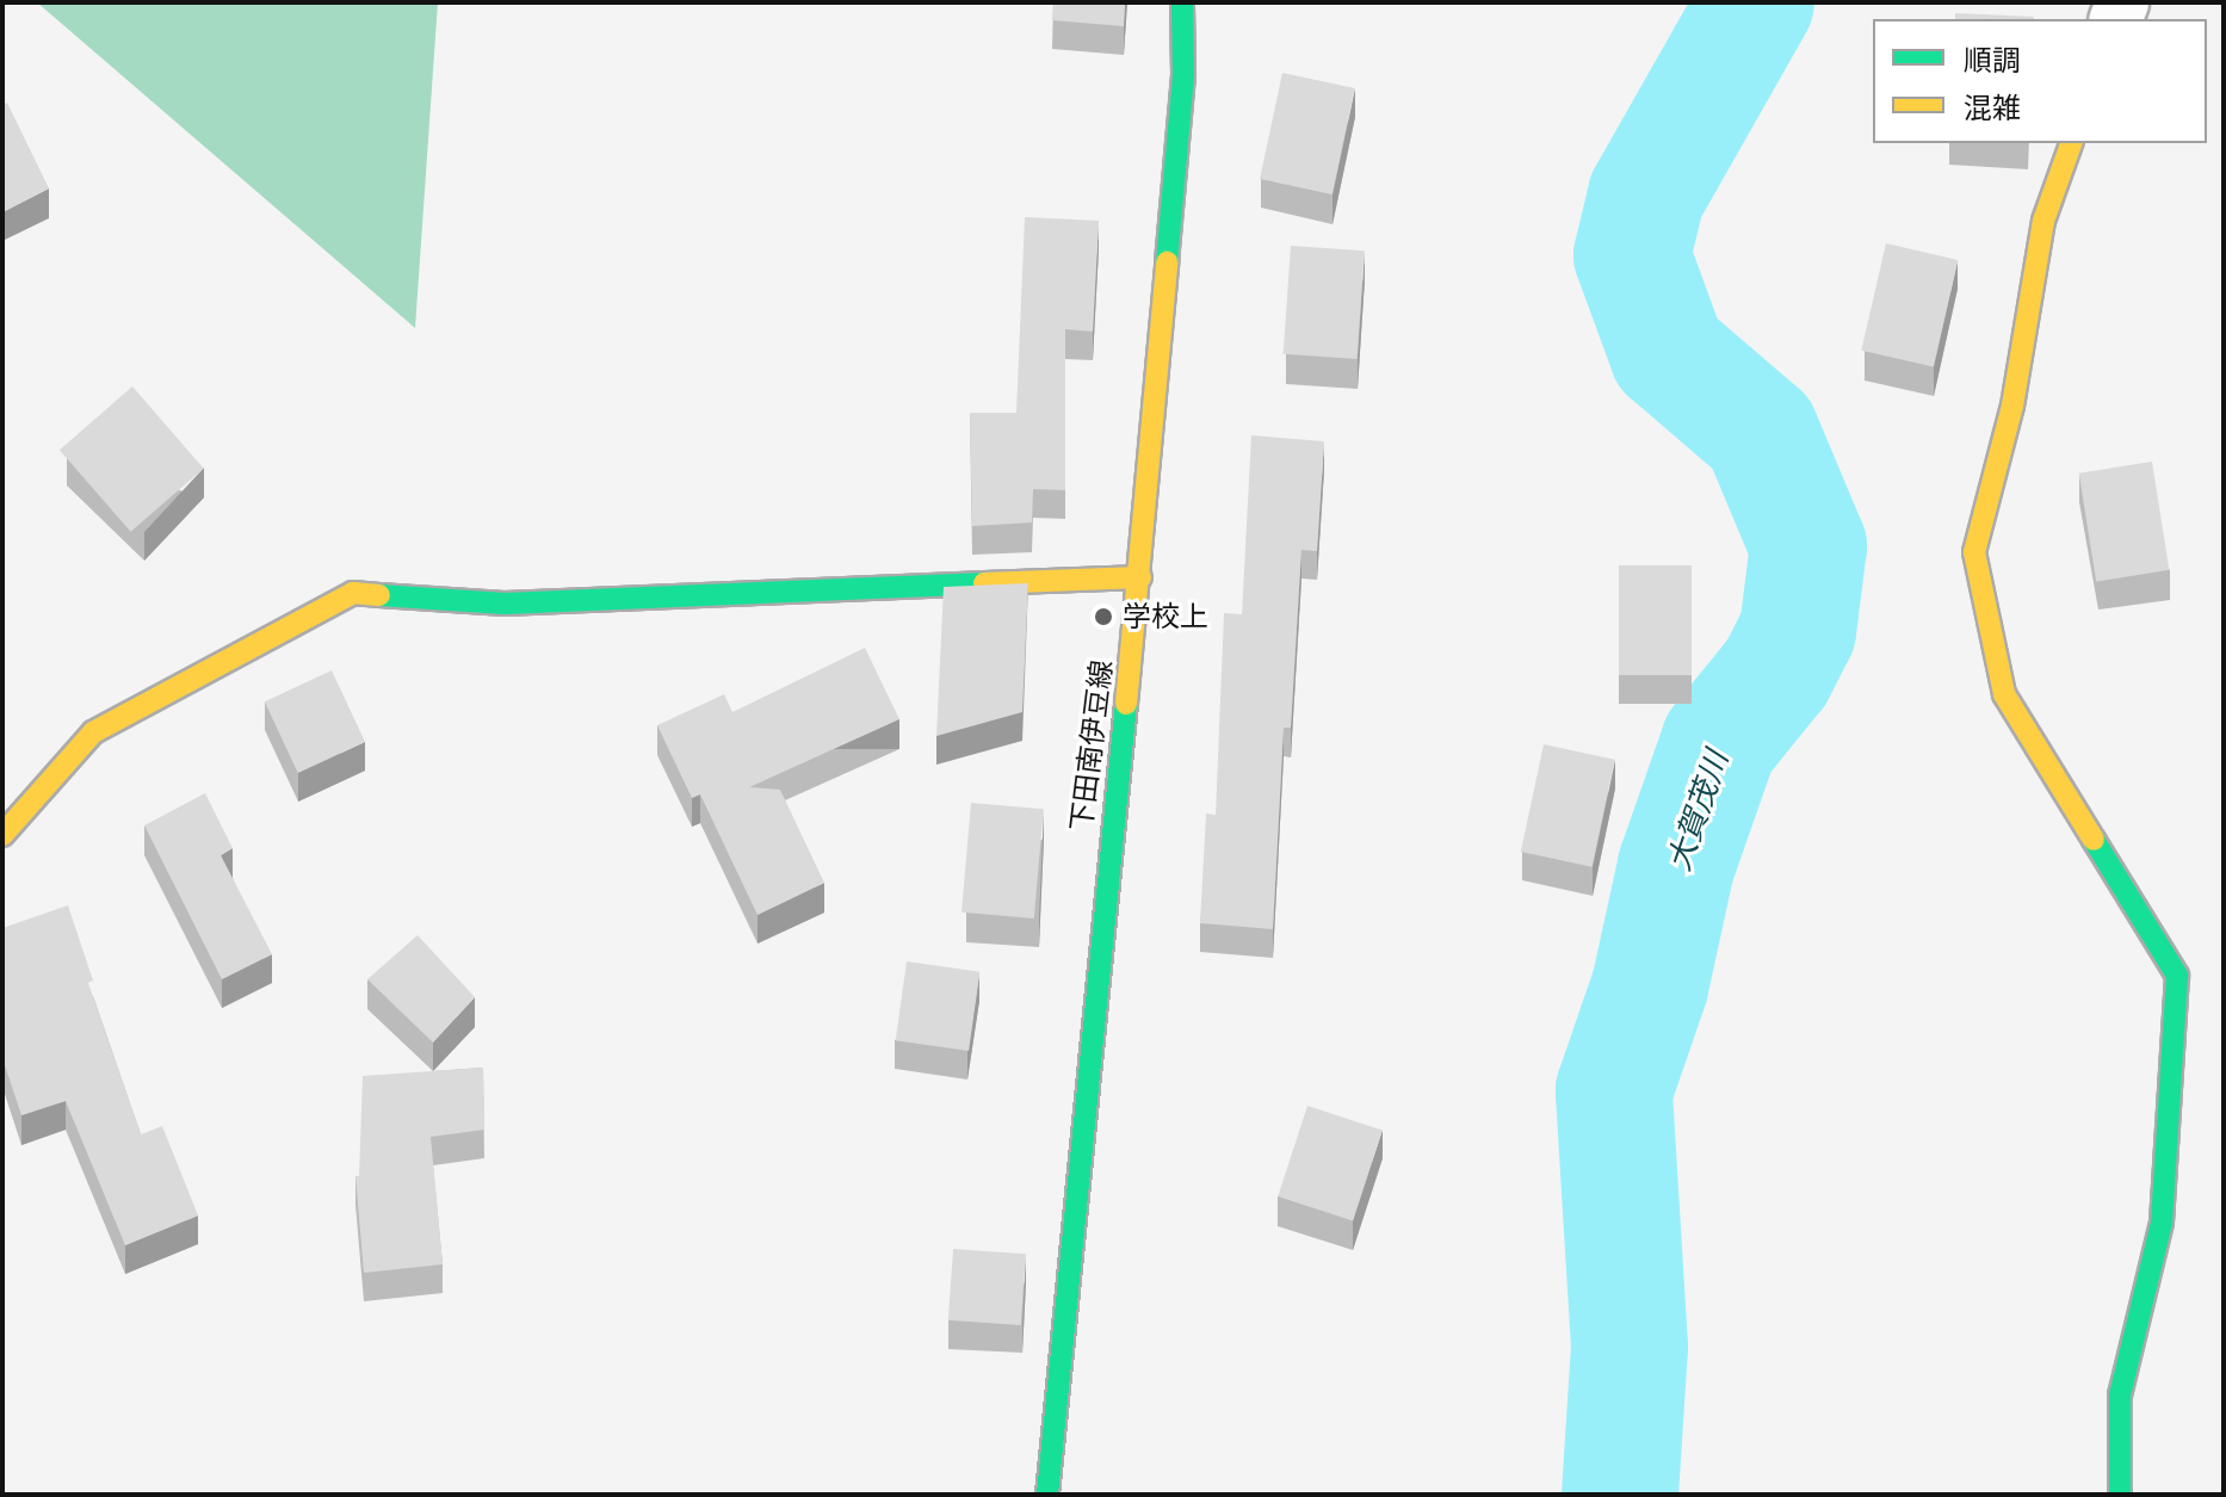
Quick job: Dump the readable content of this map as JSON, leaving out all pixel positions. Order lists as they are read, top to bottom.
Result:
{
  "streets": {
    "street": ["下田南伊豆線"]
  },
  "water": ["大賀茂川"],
  "places": ["学校上"],
  "legend": ["順調", "混雑"]
}
